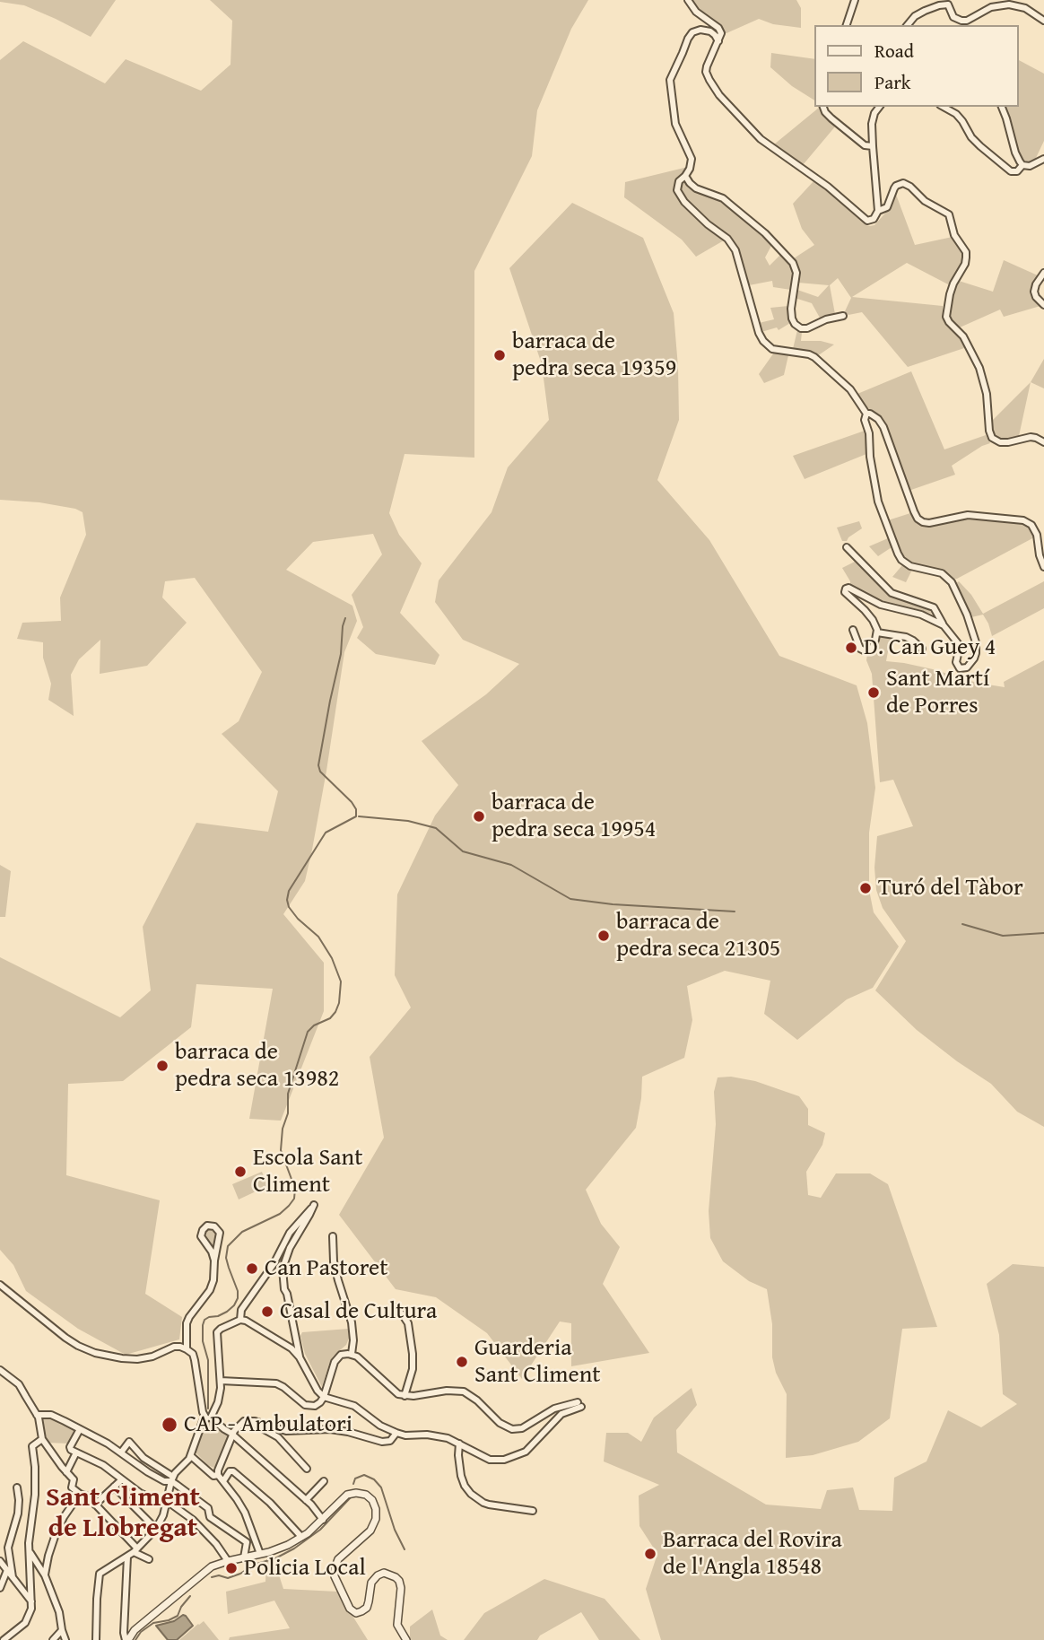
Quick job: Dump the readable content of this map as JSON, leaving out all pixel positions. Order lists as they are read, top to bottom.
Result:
{
  "districts": ["Sant Climent de Llobregat"],
  "places": [
    "barraca de pedra seca 19359",
    "D. Can Guey 4",
    "Sant Martí de Porres",
    "barraca de pedra seca 19954",
    "Turó del Tàbor",
    "barraca de pedra seca 21305",
    "barraca de pedra seca 13982",
    "Escola Sant Climent",
    "Can Pastoret",
    "Casal de Cultura",
    "Guarderia Sant Climent",
    "CAP - Ambulatori",
    "Barraca del Rovira de l'Angla 18548",
    "Policia Local"
  ],
  "legend": ["Road", "Park"]
}
